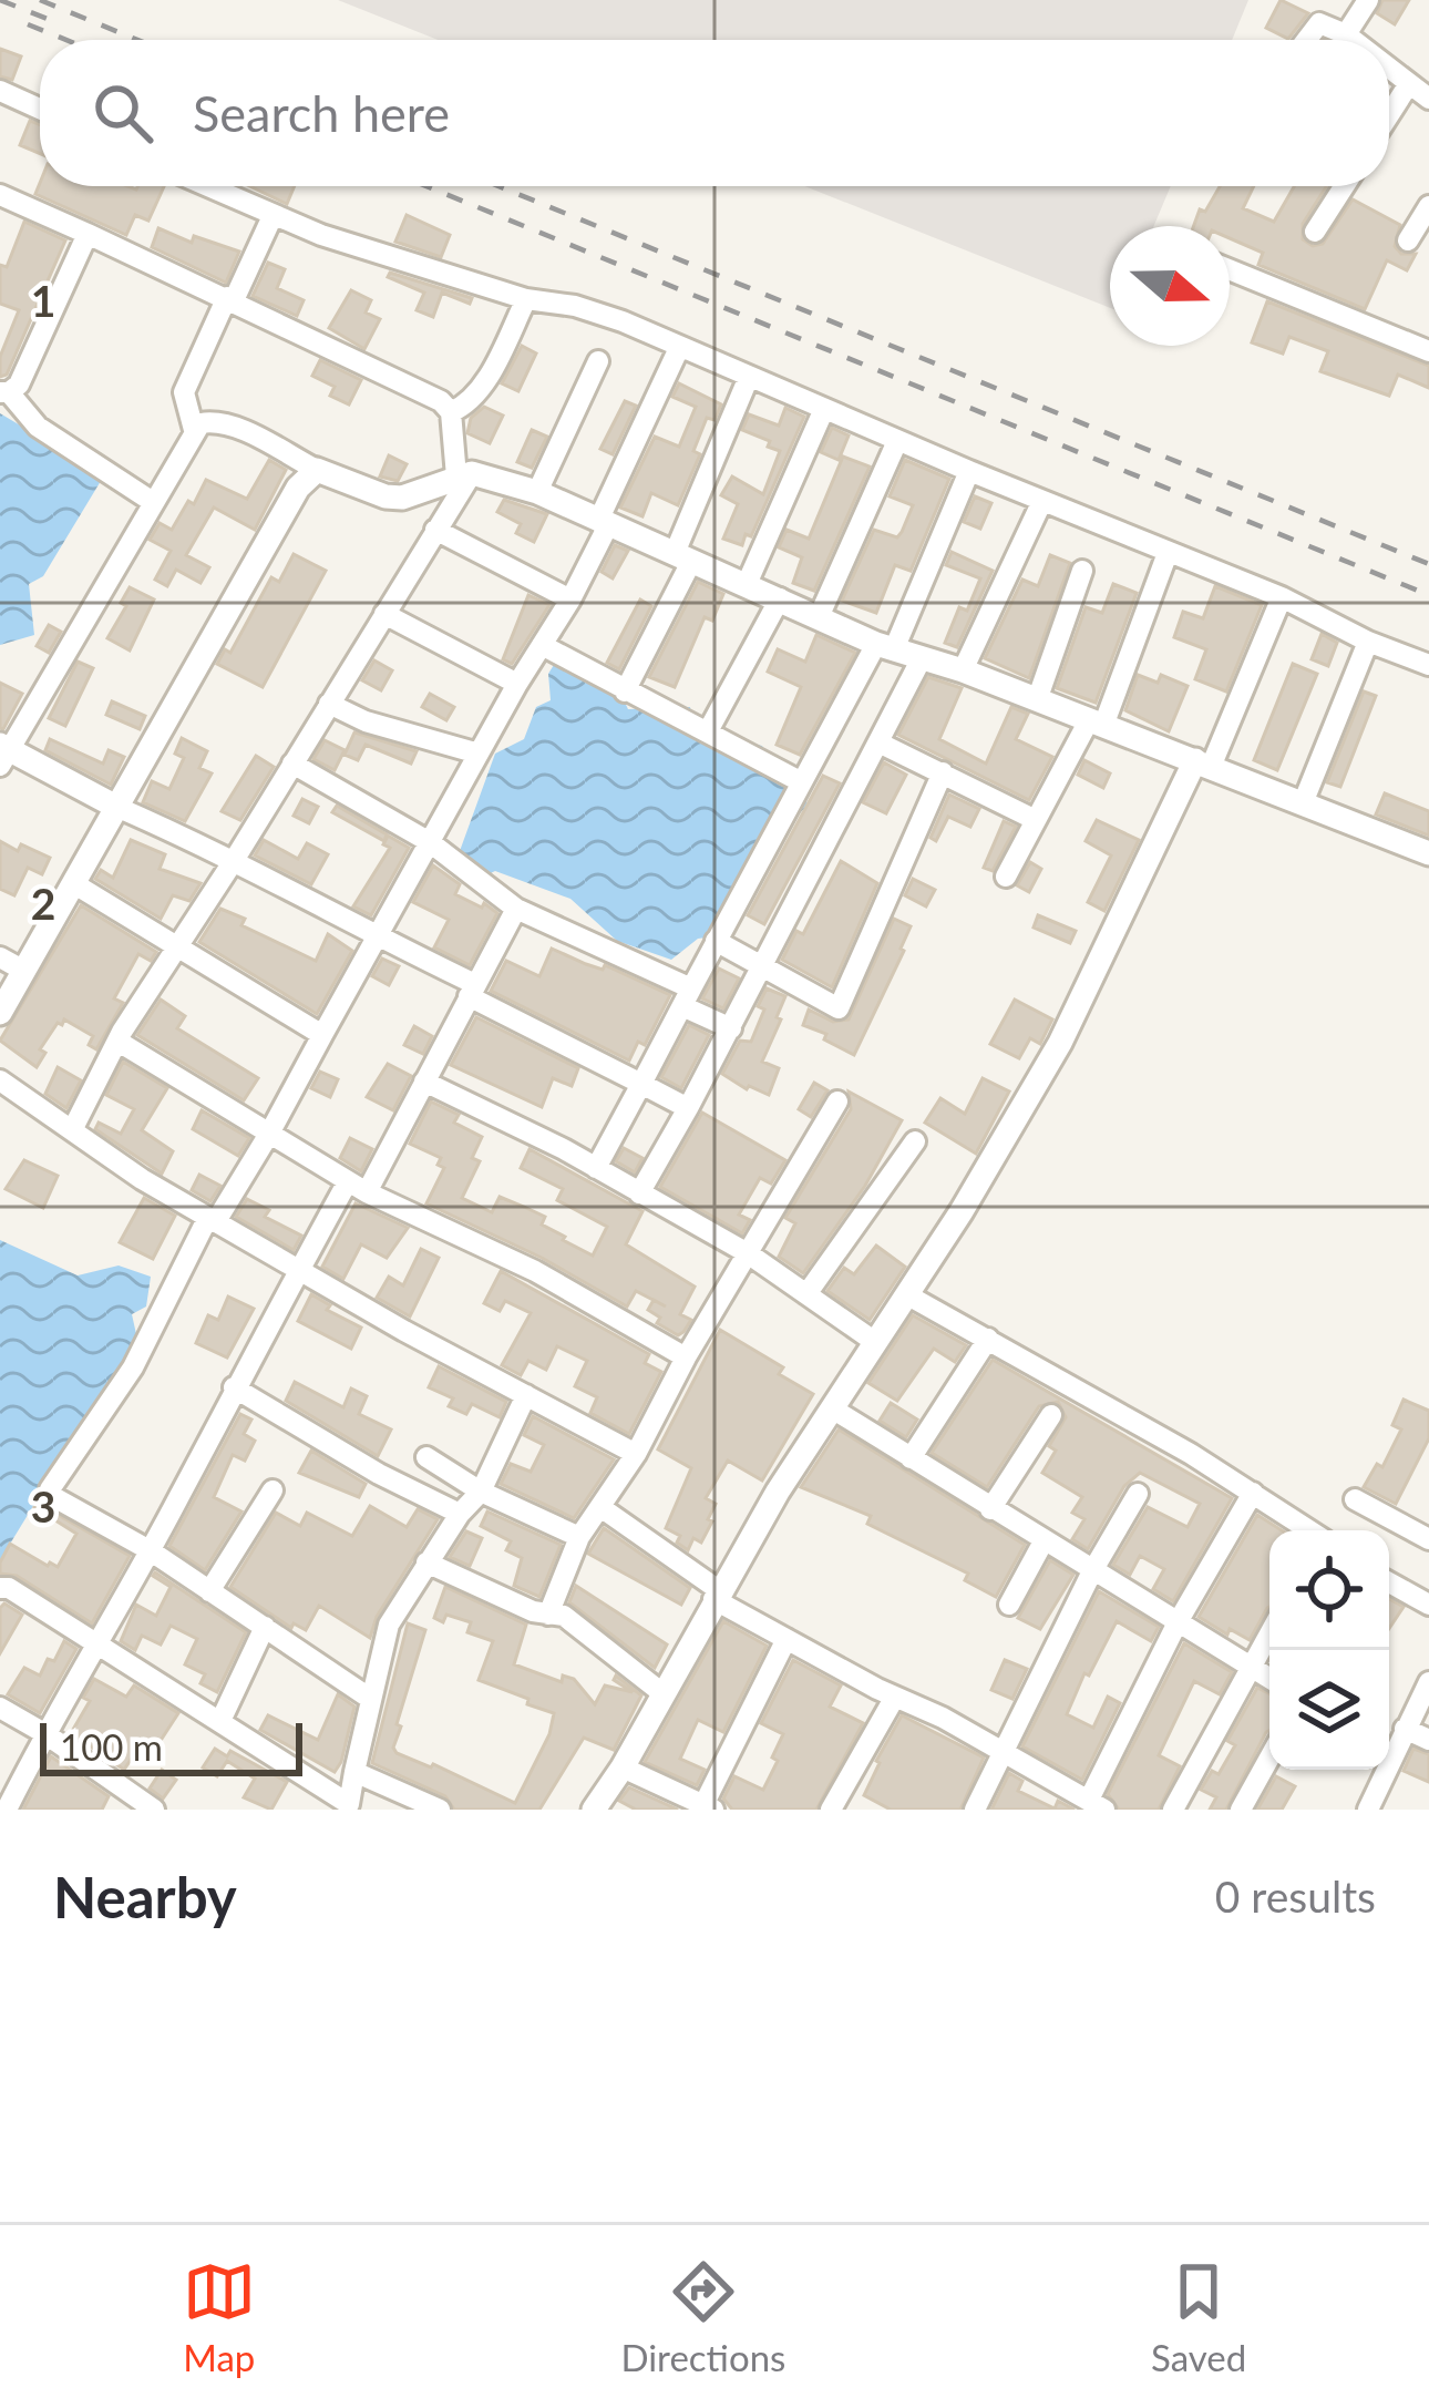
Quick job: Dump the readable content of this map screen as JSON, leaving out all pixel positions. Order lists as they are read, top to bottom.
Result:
{
  "scale_bar": "100 m",
  "north": "right",
  "page": {
    "search": "Search here",
    "scale": "100 m",
    "heading": ["Nearby", "0 results"],
    "nav": ["Map", "Directions", "Saved"]
  },
  "grid": {
    "rows": ["1", "2", "3"]
  }
}
